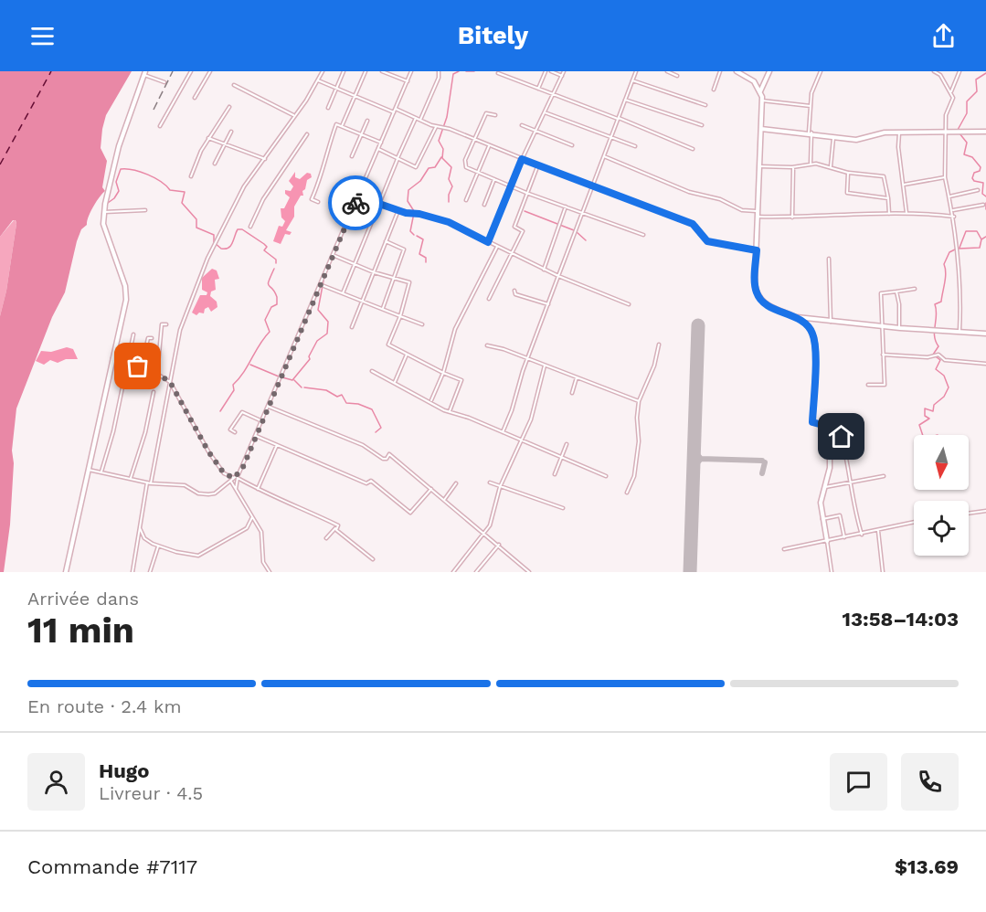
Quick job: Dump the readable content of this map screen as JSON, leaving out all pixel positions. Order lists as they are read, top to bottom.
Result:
{
  "north": "bottom",
  "page": {
    "header": "Bitely",
    "heading": ["11 min", "Arrivée dans", "13:58–14:03"],
    "panel": [
      "Hugo",
      "Livreur · 4.5",
      "Commande #7117",
      "$13.69"
    ],
    "bar": "En route · 2.4 km"
  }
}
